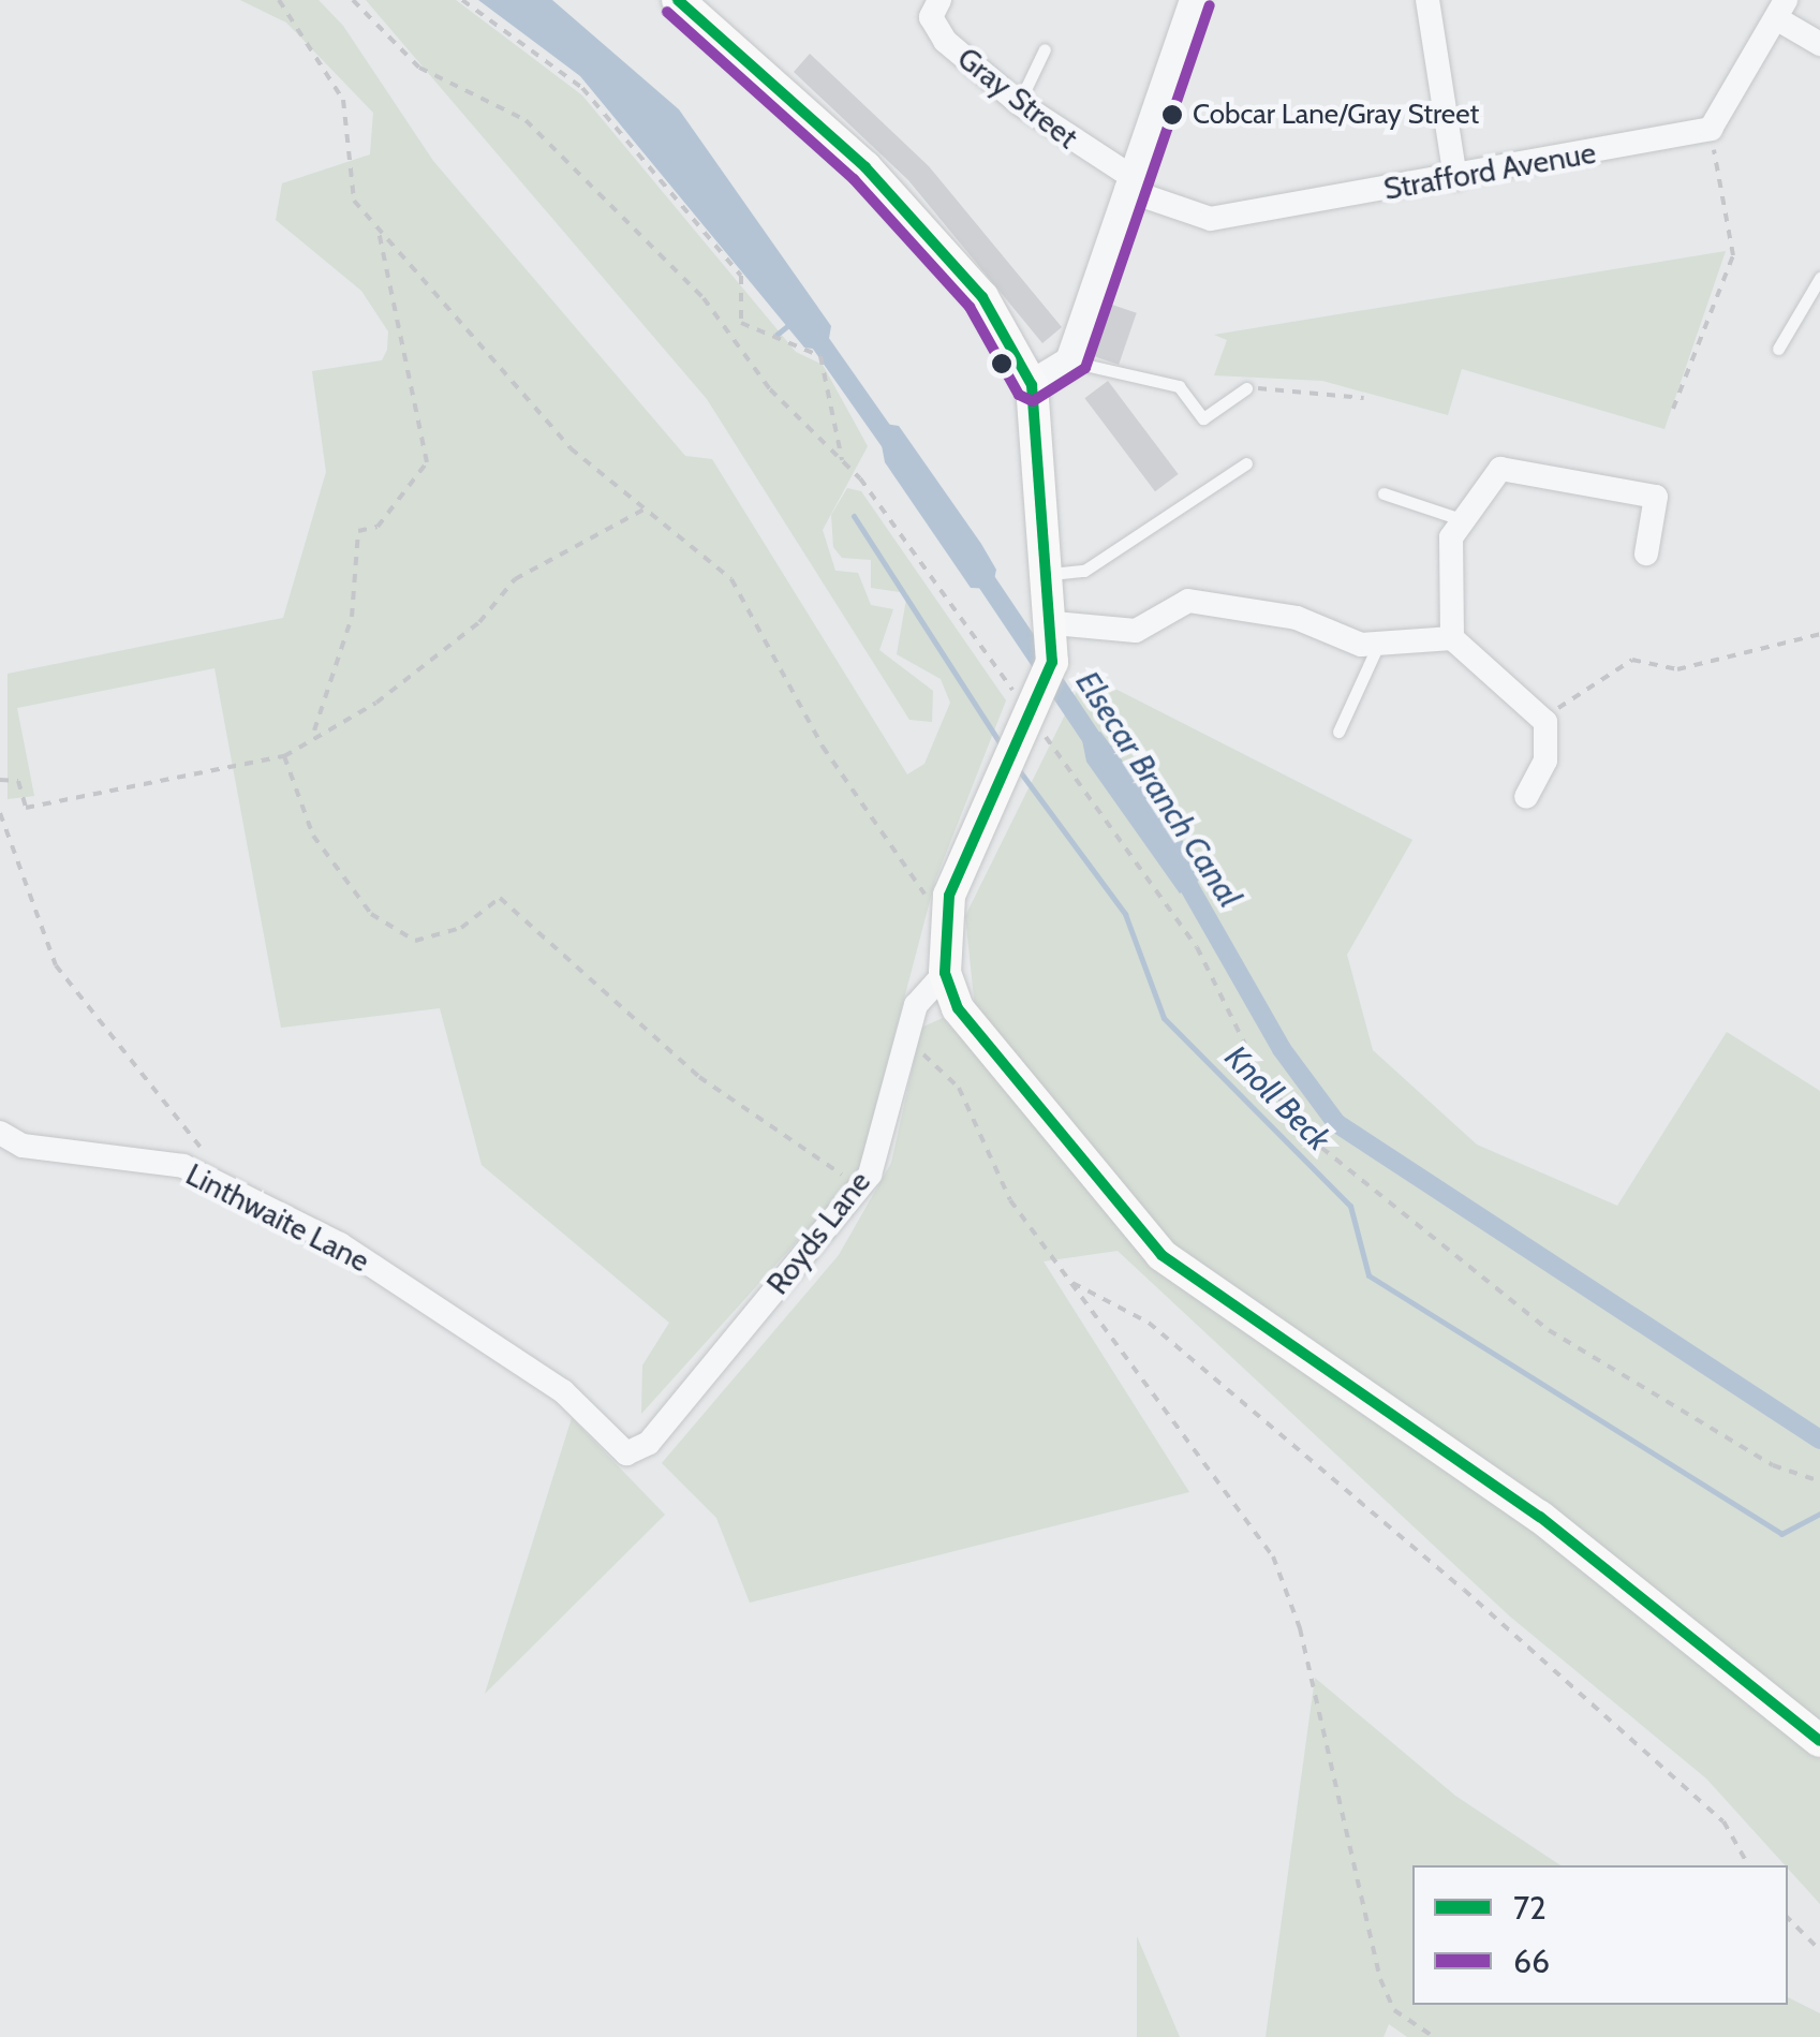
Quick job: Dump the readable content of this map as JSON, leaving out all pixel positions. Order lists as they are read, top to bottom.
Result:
{
  "streets": {
    "street": [
      "Gray Street",
      "Strafford Avenue",
      "Linthwaite Lane",
      "Royds Lane"
    ]
  },
  "crossings": [
    ["Gray Street", "Strafford Avenue"],
    ["Linthwaite Lane", "Royds Lane"]
  ],
  "water": ["Elsecar Branch Canal", "Knoll Beck"],
  "places": ["Cobcar Lane/Gray Street"],
  "lines": ["transit line 72", "transit line 66"],
  "legend": ["72", "66"]
}
